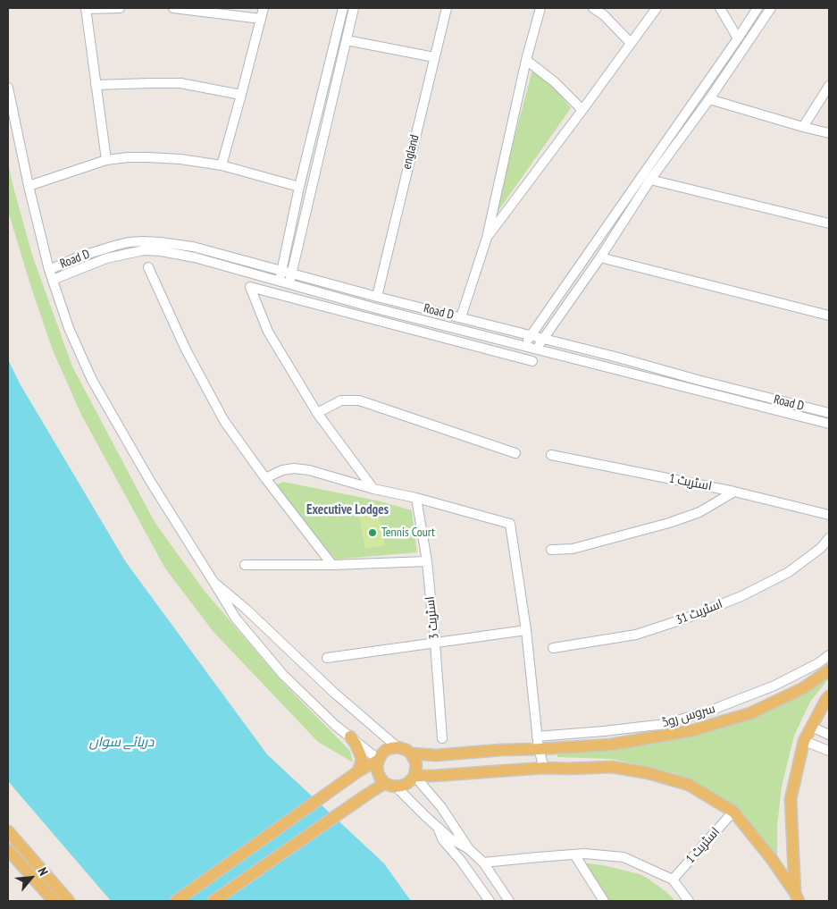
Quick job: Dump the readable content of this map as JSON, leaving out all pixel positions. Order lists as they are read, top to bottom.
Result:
{
  "streets": {
    "street": [
      "england",
      "Road D",
      "اسٹریٹ 1",
      "اسٹریٹ 31",
      "اسٹریٹ 3",
      "سروس روڈ"
    ]
  },
  "crossings": [
    ["england", "Road D"]
  ],
  "districts": ["Executive Lodges"],
  "water": ["دریائے سواں"],
  "places": ["Tennis Court"],
  "north": "top right"
}
